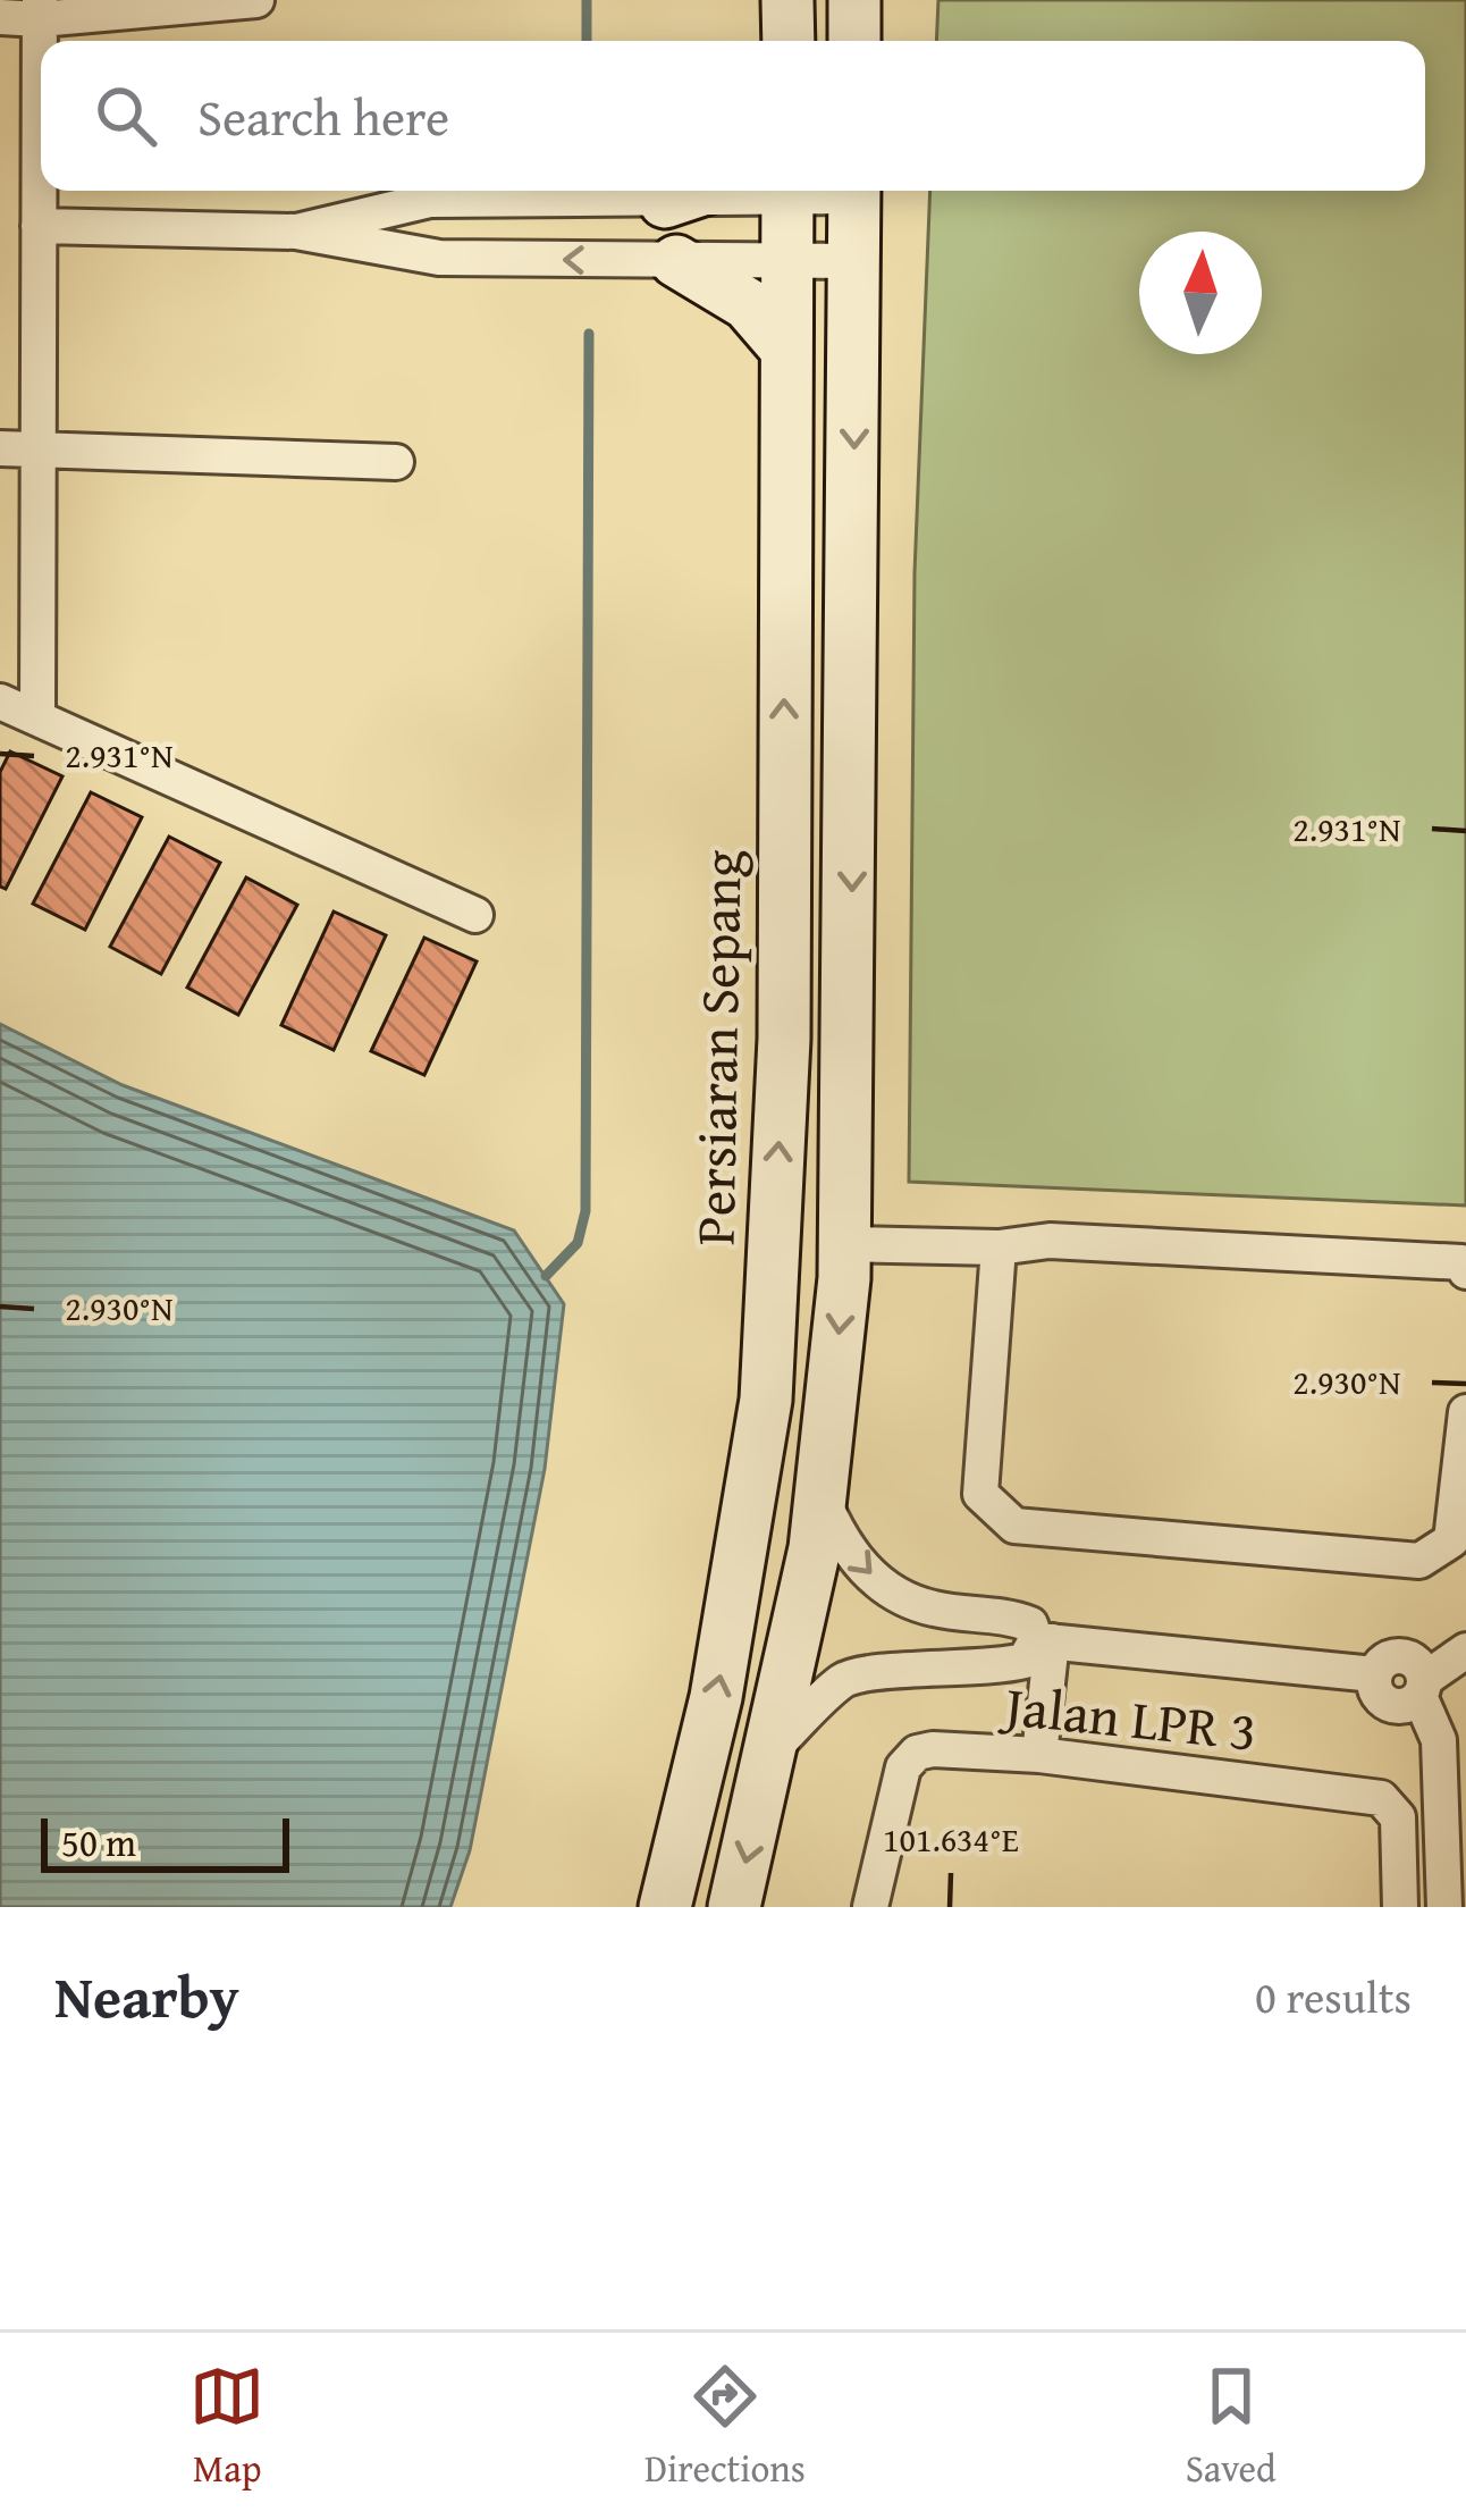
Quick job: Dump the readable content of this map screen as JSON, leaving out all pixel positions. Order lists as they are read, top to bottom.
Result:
{
  "streets": {
    "street": ["Persiaran Sepang", "Jalan LPR 3"]
  },
  "scale_bar": "50 m",
  "north": "top",
  "page": {
    "search": "Search here",
    "scale": "50 m",
    "heading": ["Nearby", "0 results"],
    "nav": ["Map", "Directions", "Saved"]
  },
  "coordinates": ["2.931°N", "2.930°N", "101.634°E"]
}
